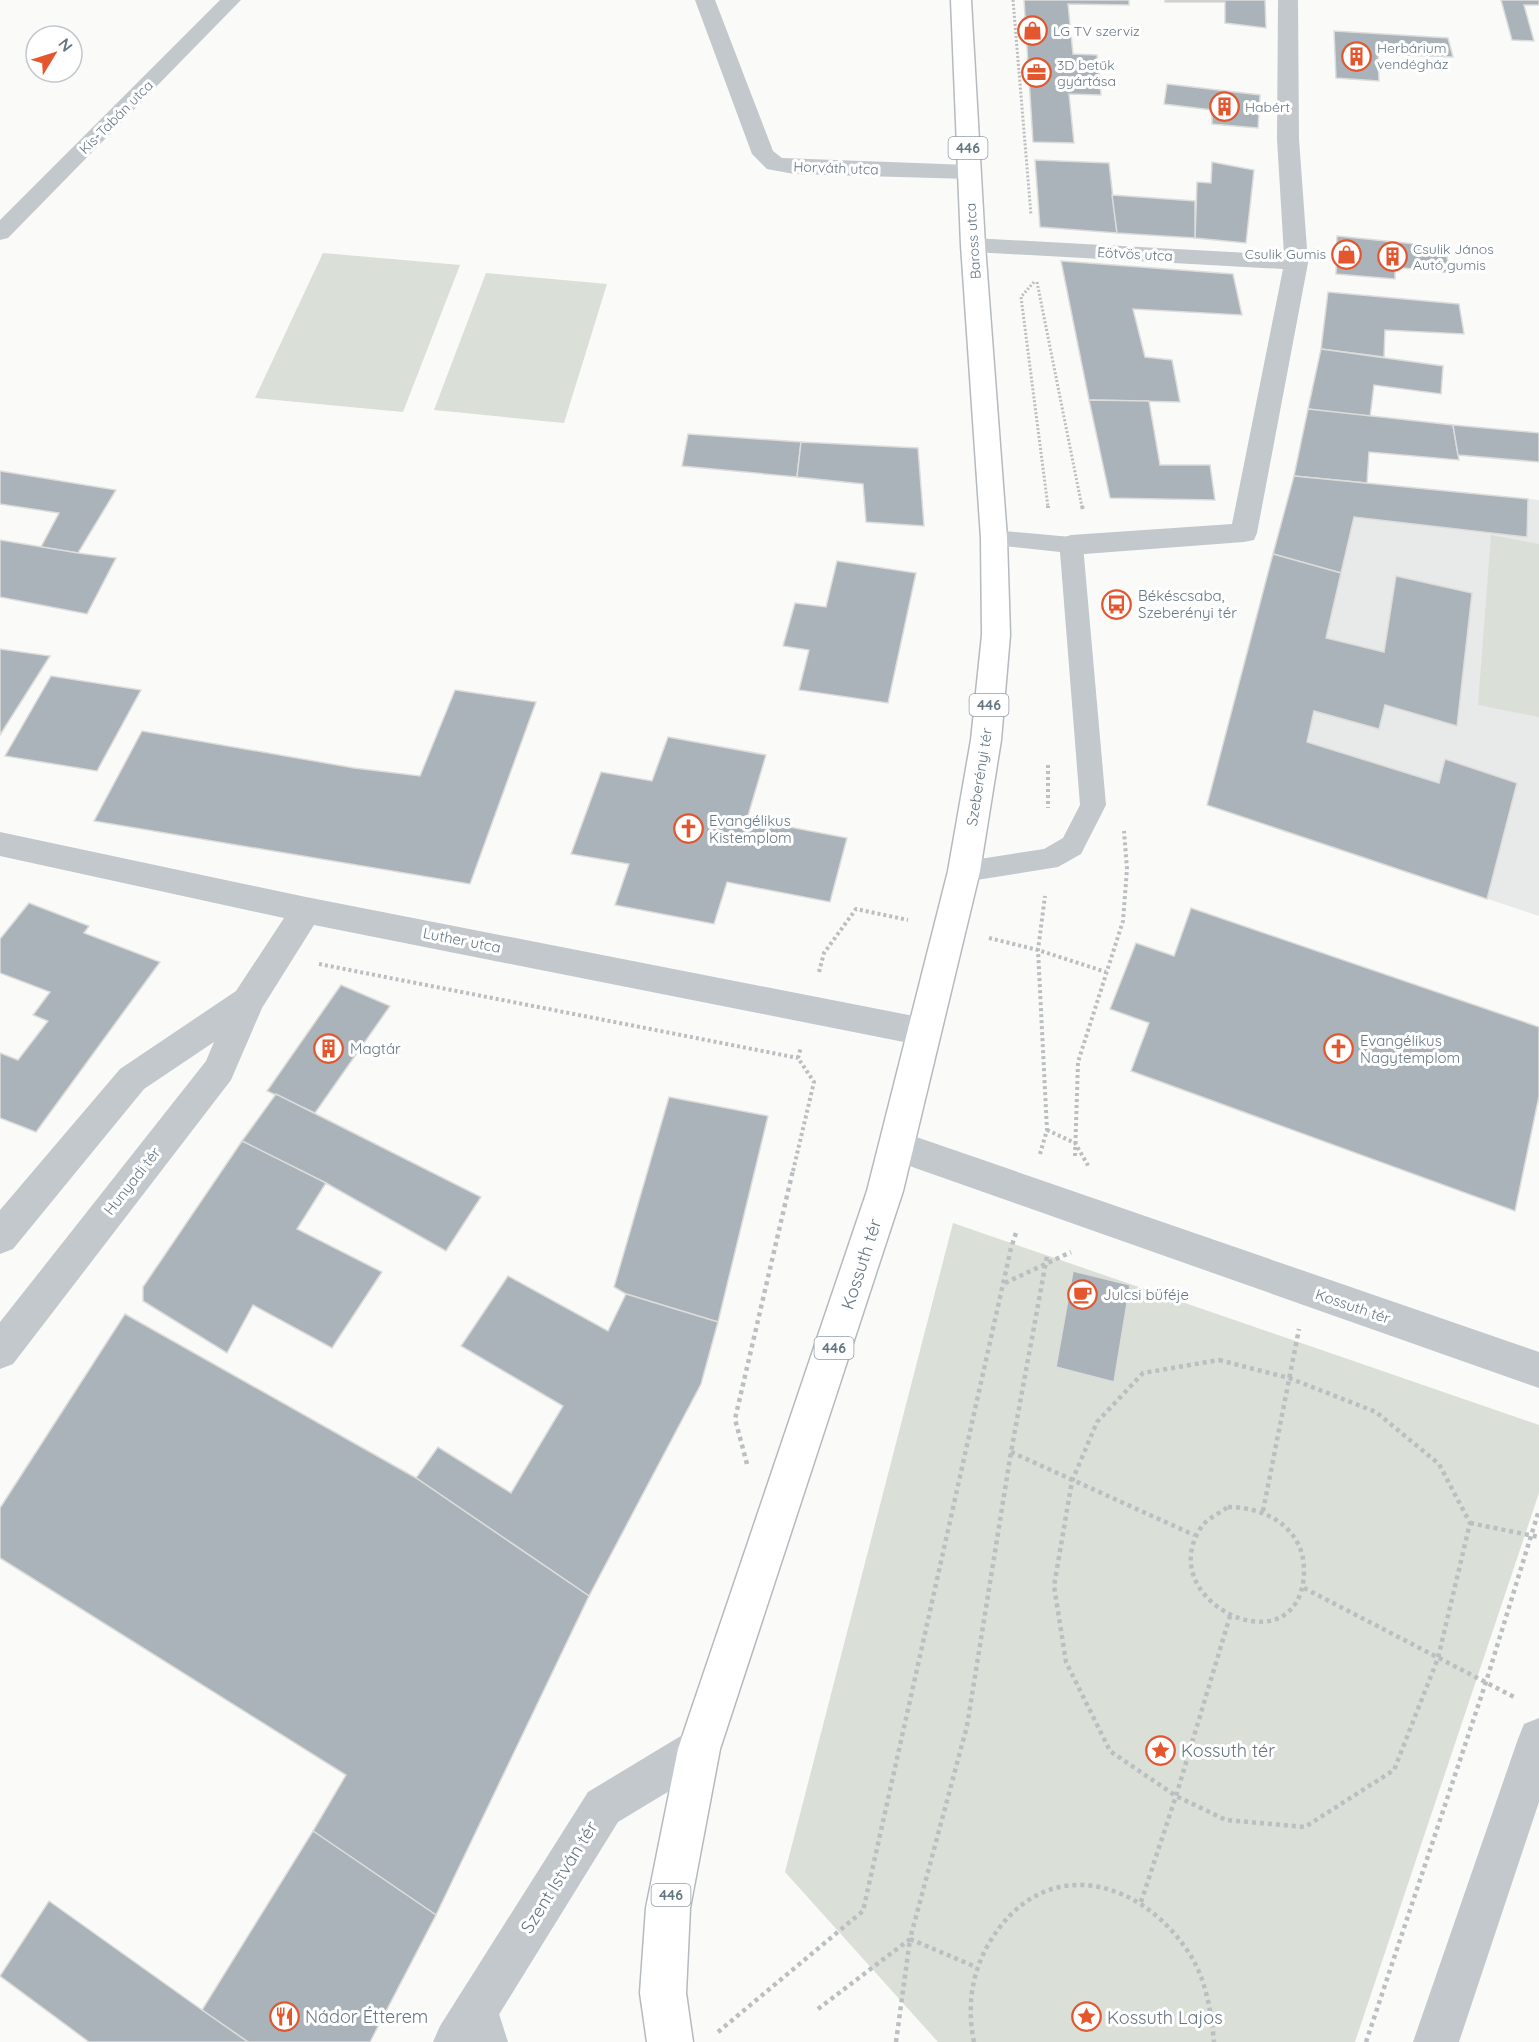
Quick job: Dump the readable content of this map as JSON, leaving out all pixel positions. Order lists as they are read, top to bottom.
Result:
{
  "streets": {
    "main road": [
      "446",
      "Baross utca",
      "Szeberényi tér",
      "Kossuth tér"
    ],
    "street": [
      "Kis-Tabán utca",
      "Horváth utca",
      "Eötvös utca",
      "Luther utca",
      "Hunyadi tér",
      "Szent István tér"
    ]
  },
  "crossings": [
    ["Horváth utca", "Baross utca"],
    ["Baross utca", "Eötvös utca"],
    ["Baross utca", "Szeberényi tér"],
    ["Szeberényi tér", "Luther utca"],
    ["Szeberényi tér", "Kossuth tér"],
    ["Luther utca", "Hunyadi tér"],
    ["Luther utca", "Kossuth tér"],
    ["Kossuth tér", "Szent István tér"]
  ],
  "places": {
    "shop": ["LG TV szerviz", "Csulik Gumis"],
    "building": [
      "Herbárium vendégház",
      "Habért",
      "Csulik János Autó gumis",
      "Magtár"
    ],
    "office": ["3D betűk gyártása"],
    "bus stop": ["Békéscsaba, Szeberényi tér"],
    "church": ["Evangélikus Kistemplom", "Evangélikus Nagytemplom"],
    "cafe": ["Julcsi büféje"],
    "place": ["Kossuth tér", "Kossuth Lajos"],
    "restaurant": ["Nádor Étterem"]
  },
  "north": "top right"
}
